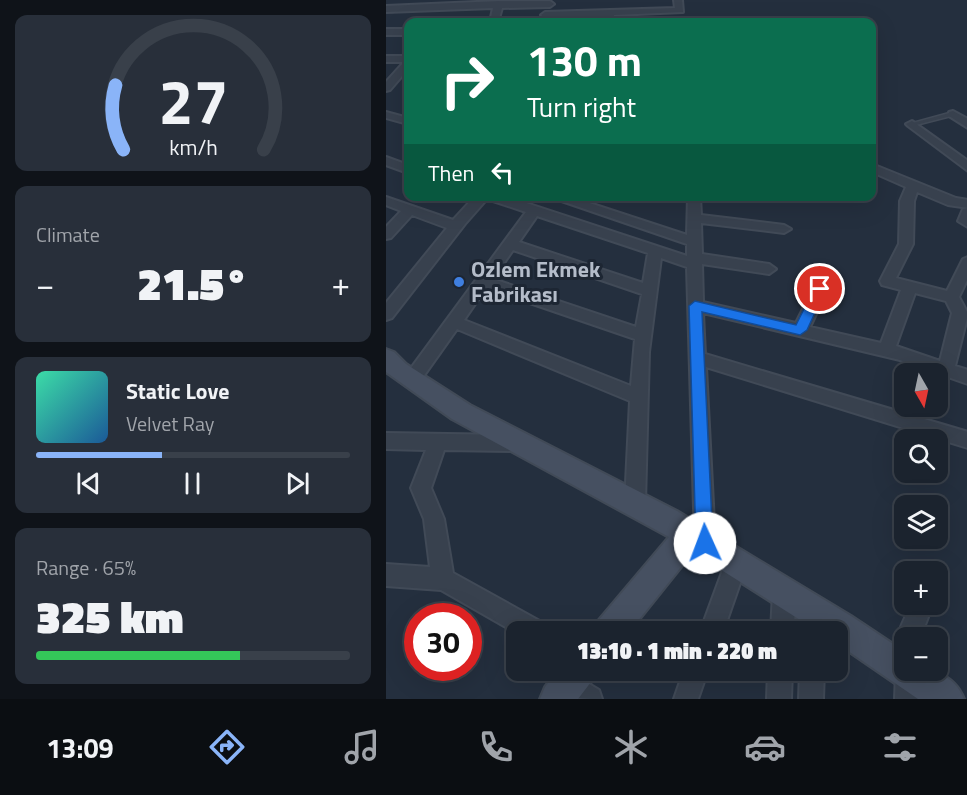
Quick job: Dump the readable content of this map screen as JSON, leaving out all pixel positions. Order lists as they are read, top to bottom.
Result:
{
  "places": ["Ozlem Ekmek Fabrikası"],
  "north": "bottom",
  "page": {
    "turn": ["130 m", "Turn right"],
    "then": "Then",
    "tile": [
      "Climate",
      ["Range · 65%", "325 km"]
    ],
    "heat": ["−", "21.5°", "+"],
    "map_buttons": ["+", "−"],
    "song": ["Static Love", "Velvet Ray"],
    "limit": "30",
    "trip": "13:10 · 1 min · 220 m",
    "tabs": "13:09",
    "gauge": ["27", "km/h"]
  }
}
